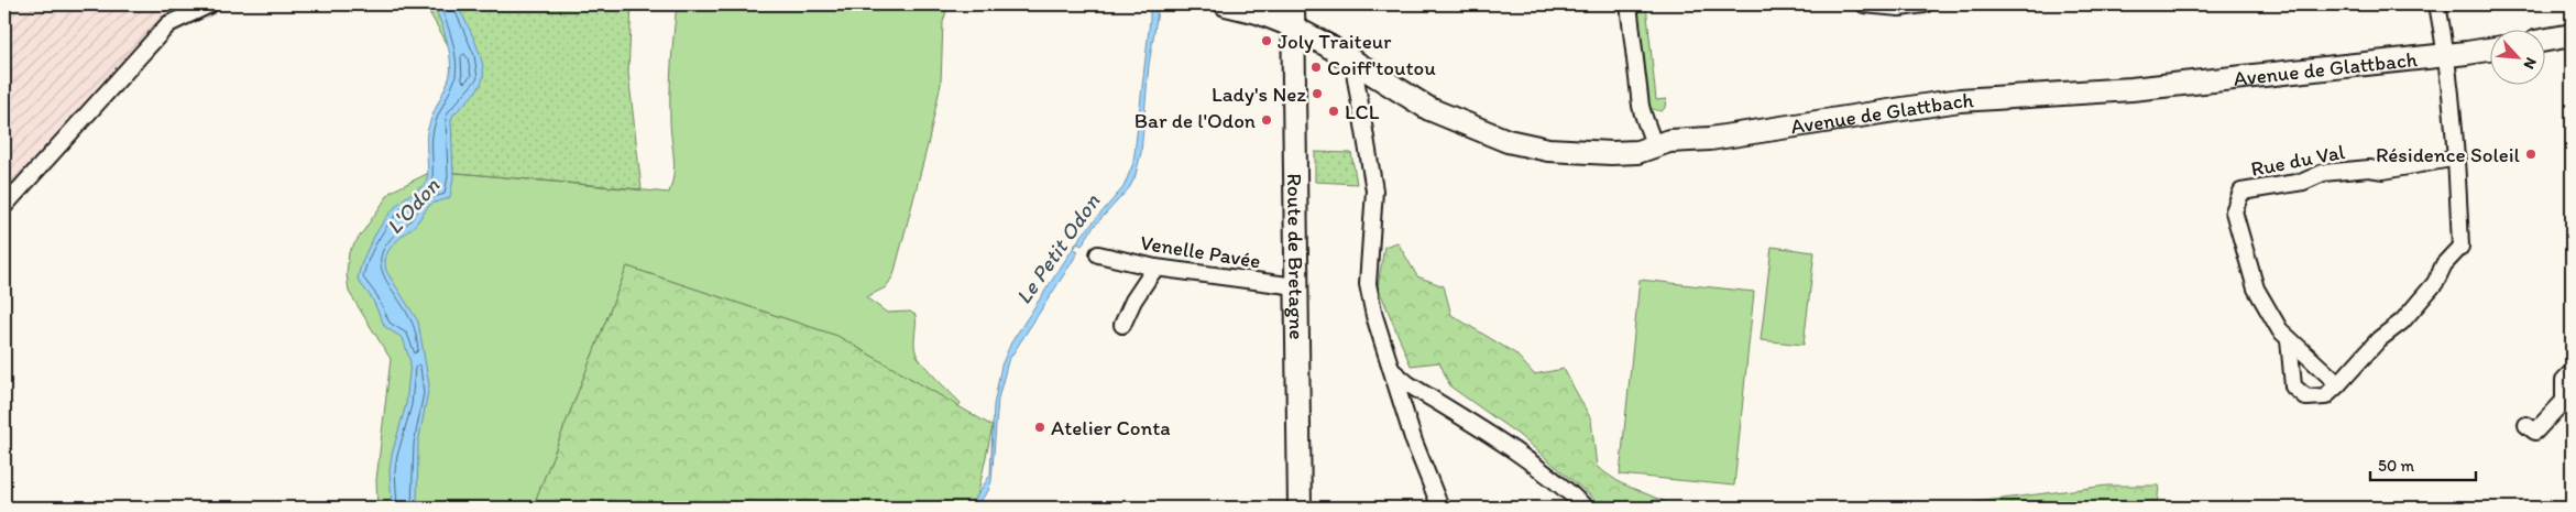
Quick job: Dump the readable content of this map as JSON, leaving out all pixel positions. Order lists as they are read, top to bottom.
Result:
{
  "streets": {
    "street": [
      "Avenue de Glattbach",
      "Rue du Val",
      "Venelle Pavée",
      "Route de Bretagne"
    ]
  },
  "crossings": [
    ["Avenue de Glattbach", "Route de Bretagne"],
    ["Venelle Pavée", "Route de Bretagne"]
  ],
  "water": ["L'Odon", "Le Petit Odon"],
  "places": [
    "Joly Traiteur",
    "Coiff'toutou",
    "Lady's Nez",
    "LCL",
    "Bar de l'Odon",
    "Résidence Soleil",
    "Atelier Conta"
  ],
  "scale_bar": "50 m",
  "north": "bottom right"
}
